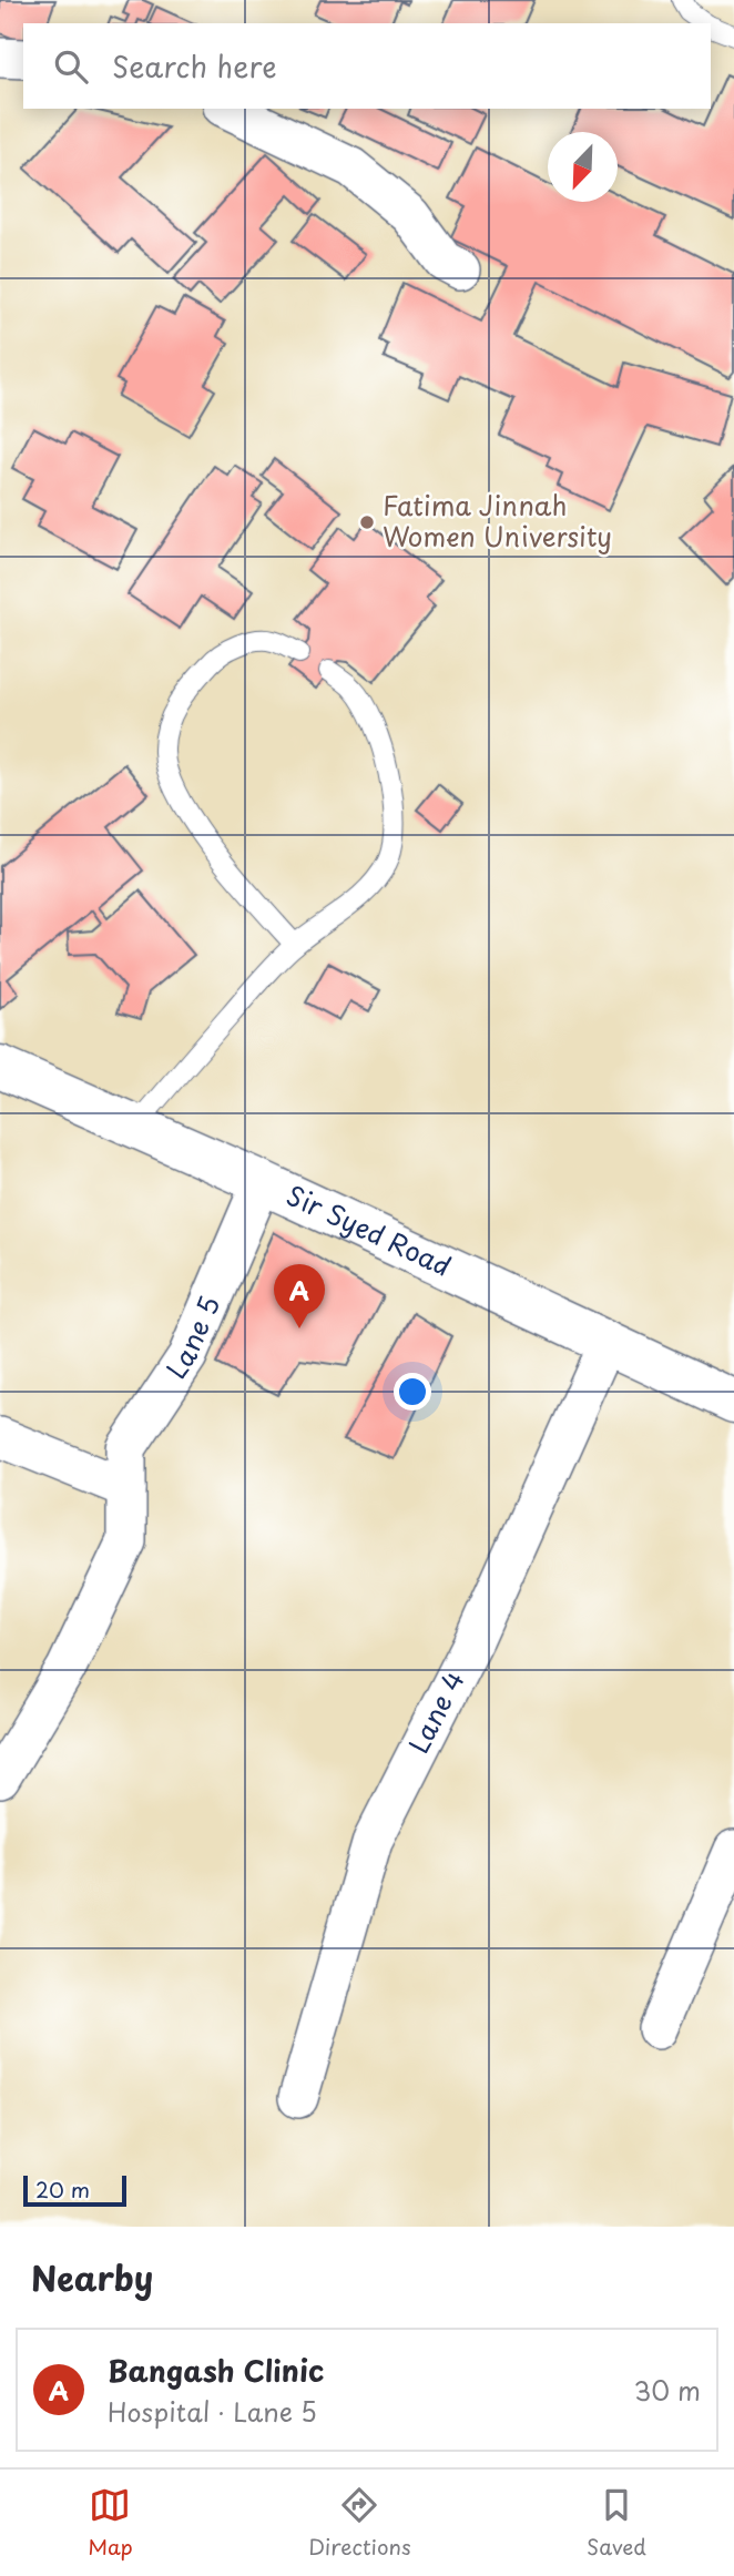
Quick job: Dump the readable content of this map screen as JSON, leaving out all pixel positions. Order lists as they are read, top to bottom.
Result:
{
  "streets": {
    "street": ["Sir Syed Road", "Lane 5", "Lane 4"]
  },
  "crossings": [
    ["Sir Syed Road", "Lane 5"],
    ["Sir Syed Road", "Lane 4"]
  ],
  "places": ["Fatima Jinnah Women University"],
  "scale_bar": "20 m",
  "north": "bottom left",
  "page": {
    "search": "Search here",
    "pins": "A",
    "scale": "20 m",
    "heading": "Nearby",
    "list": [
      {
        "mark": "A",
        "name": "Bangash Clinic",
        "note": "Hospital · Lane 5",
        "value": "30 m"
      }
    ],
    "nav": ["Map", "Directions", "Saved"]
  }
}
